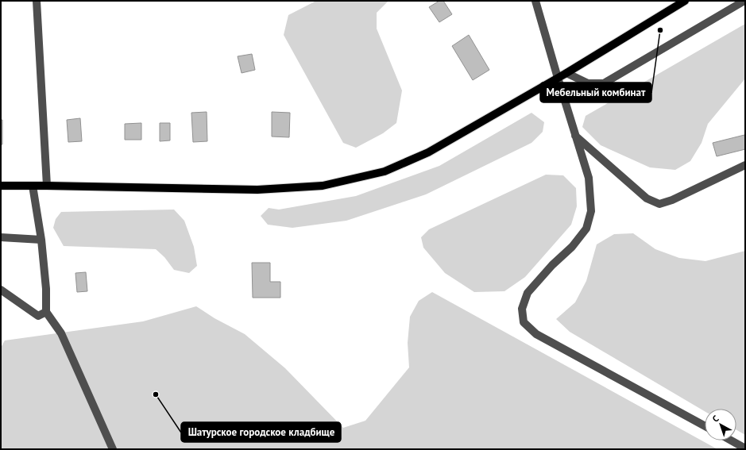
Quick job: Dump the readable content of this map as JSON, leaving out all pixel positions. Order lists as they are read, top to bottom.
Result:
{
  "places": ["Мебельный комбинат", "Шатурское городское кладбище"],
  "north": "top left"
}
